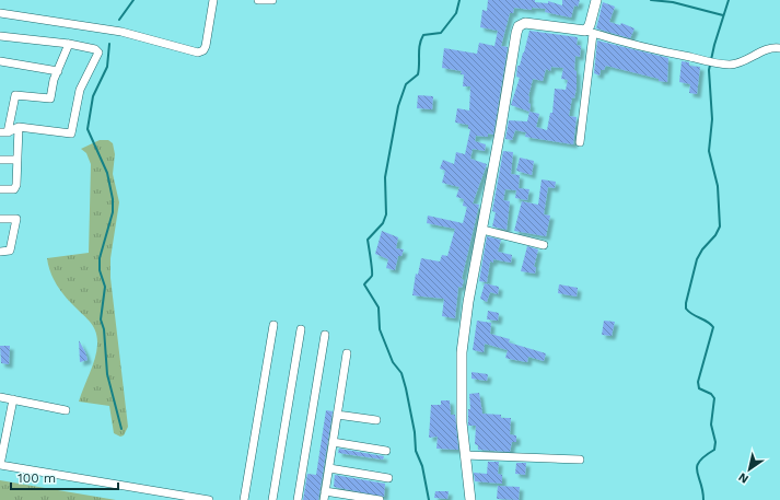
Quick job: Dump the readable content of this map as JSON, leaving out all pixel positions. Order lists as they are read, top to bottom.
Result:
{
  "scale_bar": "100 m",
  "north": "bottom left"
}
